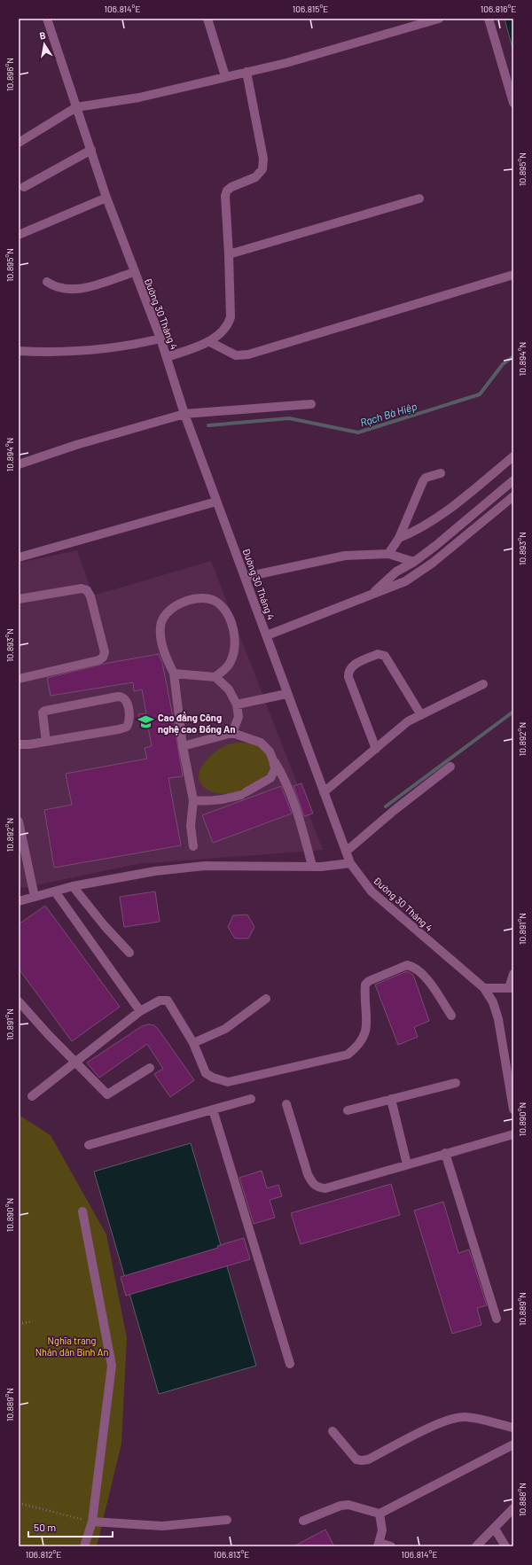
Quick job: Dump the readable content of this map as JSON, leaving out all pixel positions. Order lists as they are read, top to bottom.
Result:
{
  "streets": {
    "street": ["Đường 30 Tháng 4"]
  },
  "water": ["Rạch Bà Hiệp"],
  "parks": ["Nghĩa trang Nhân dân Bình An"],
  "places": {
    "school or university": ["Cao đẳng Công nghệ cao Đồng An"]
  },
  "scale_bar": "50 m",
  "north": "top",
  "coordinates": [
    "106.814°E",
    "106.815°E",
    "106.816°E",
    "10.896°N",
    "10.895°N",
    "10.894°N",
    "10.893°N",
    "10.892°N",
    "10.891°N",
    "10.890°N",
    "10.889°N",
    "10.888°N",
    "106.812°E",
    "106.813°E"
  ]
}
